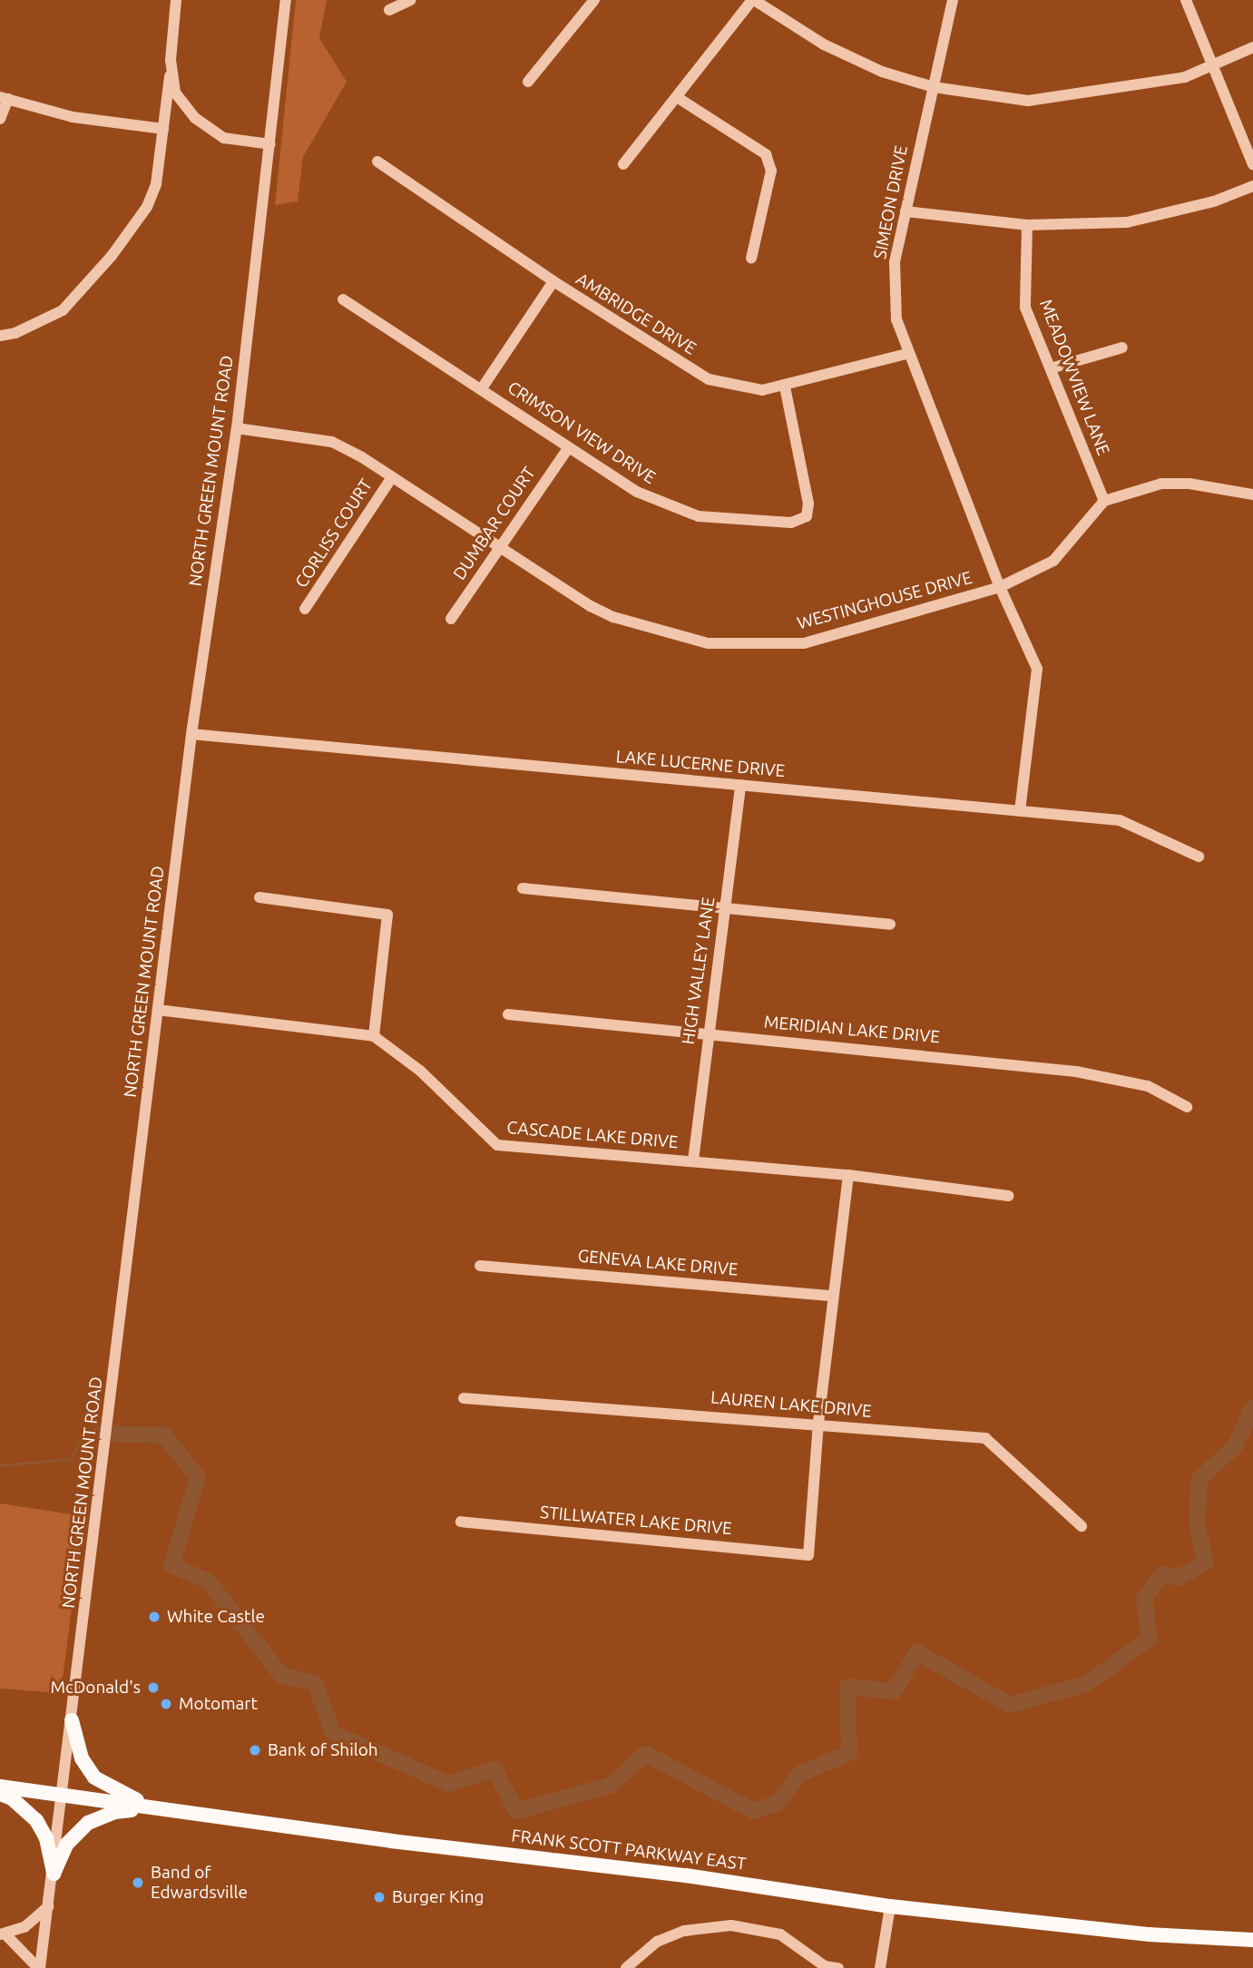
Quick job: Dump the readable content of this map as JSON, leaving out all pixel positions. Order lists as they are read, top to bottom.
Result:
{
  "streets": {
    "main road": ["FRANK SCOTT PARKWAY EAST"],
    "street": [
      "SIMEON DRIVE",
      "AMBRIDGE DRIVE",
      "MEADOWVIEW LANE",
      "CRIMSON VIEW DRIVE",
      "NORTH GREEN MOUNT ROAD",
      "DUMBAR COURT",
      "CORLISS COURT",
      "WESTINGHOUSE DRIVE",
      "LAKE LUCERNE DRIVE",
      "HIGH VALLEY LANE",
      "MERIDIAN LAKE DRIVE",
      "CASCADE LAKE DRIVE",
      "GENEVA LAKE DRIVE",
      "LAUREN LAKE DRIVE",
      "STILLWATER LAKE DRIVE"
    ]
  },
  "crossings": [
    ["SIMEON DRIVE", "AMBRIDGE DRIVE"],
    ["SIMEON DRIVE", "WESTINGHOUSE DRIVE"],
    ["SIMEON DRIVE", "LAKE LUCERNE DRIVE"],
    ["AMBRIDGE DRIVE", "CRIMSON VIEW DRIVE"],
    ["MEADOWVIEW LANE", "WESTINGHOUSE DRIVE"],
    ["CRIMSON VIEW DRIVE", "DUMBAR COURT"],
    ["NORTH GREEN MOUNT ROAD", "WESTINGHOUSE DRIVE"],
    ["NORTH GREEN MOUNT ROAD", "LAKE LUCERNE DRIVE"],
    ["NORTH GREEN MOUNT ROAD", "CASCADE LAKE DRIVE"],
    ["NORTH GREEN MOUNT ROAD", "FRANK SCOTT PARKWAY EAST"],
    ["DUMBAR COURT", "WESTINGHOUSE DRIVE"],
    ["CORLISS COURT", "WESTINGHOUSE DRIVE"],
    ["LAKE LUCERNE DRIVE", "HIGH VALLEY LANE"],
    ["HIGH VALLEY LANE", "MERIDIAN LAKE DRIVE"],
    ["HIGH VALLEY LANE", "CASCADE LAKE DRIVE"],
    ["LAUREN LAKE DRIVE", "STILLWATER LAKE DRIVE"]
  ],
  "places": [
    "White Castle",
    "McDonald's",
    "Motomart",
    "Bank of Shiloh",
    "Band of Edwardsville",
    "Burger King"
  ]
}
